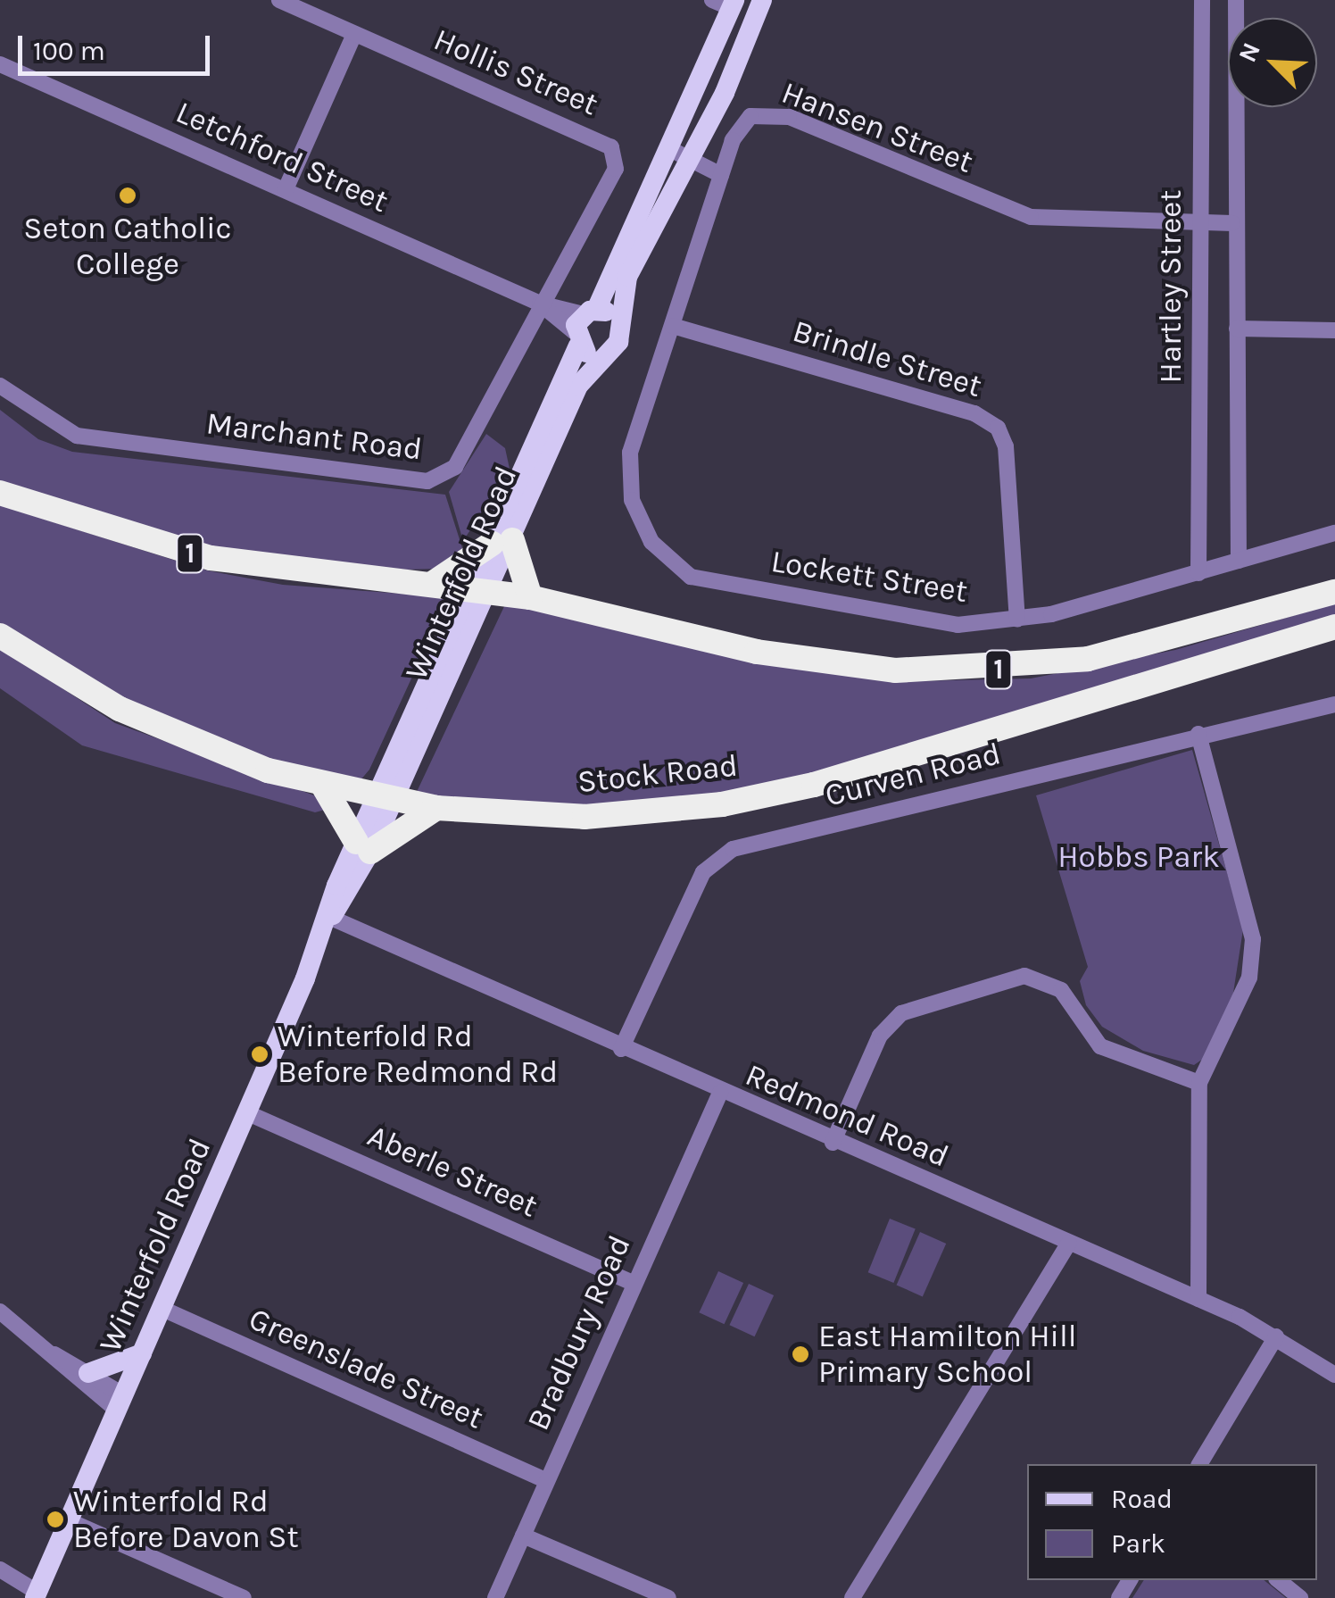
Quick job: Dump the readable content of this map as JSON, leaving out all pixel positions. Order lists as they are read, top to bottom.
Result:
{
  "streets": {
    "highway": ["1", "Stock Road"],
    "main road": ["Winterfold Road"],
    "street": [
      "Hollis Street",
      "Hansen Street",
      "Letchford Street",
      "Hartley Street",
      "Brindle Street",
      "Marchant Road",
      "Lockett Street",
      "Curven Road",
      "Redmond Road",
      "Aberle Street",
      "Bradbury Road",
      "Greenslade Street"
    ]
  },
  "crossings": [
    ["Hollis Street", "Marchant Road"],
    ["Hansen Street", "Hartley Street"],
    ["Hansen Street", "Brindle Street"],
    ["Hansen Street", "Lockett Street"],
    ["Letchford Street", "Marchant Road"],
    ["Letchford Street", "Winterfold Road"],
    ["Hartley Street", "Lockett Street"],
    ["Brindle Street", "Lockett Street"],
    ["1", "Winterfold Road"],
    ["Winterfold Road", "Stock Road"],
    ["Winterfold Road", "Redmond Road"],
    ["Winterfold Road", "Aberle Street"],
    ["Winterfold Road", "Greenslade Street"],
    ["Curven Road", "Redmond Road"],
    ["Redmond Road", "Bradbury Road"],
    ["Aberle Street", "Bradbury Road"],
    ["Bradbury Road", "Greenslade Street"]
  ],
  "parks": ["Hobbs Park"],
  "places": [
    "Seton Catholic College",
    "Winterfold Rd Before Redmond Rd",
    "East Hamilton Hill Primary School",
    "Winterfold Rd Before Davon St"
  ],
  "legend": ["Road", "Park"],
  "scale_bar": "100 m",
  "north": "top left"
}
